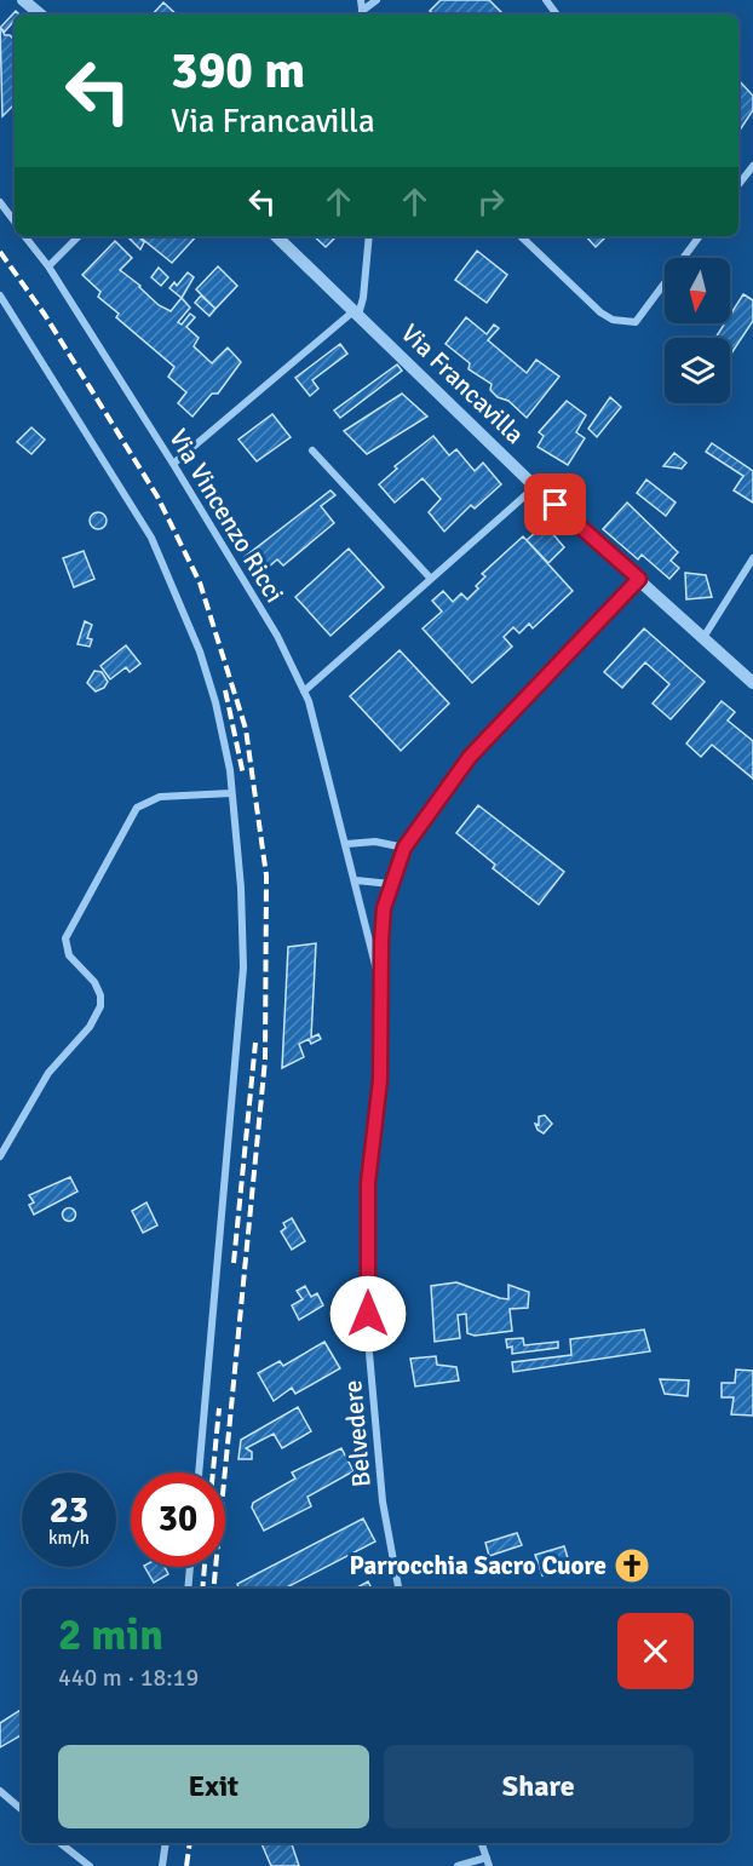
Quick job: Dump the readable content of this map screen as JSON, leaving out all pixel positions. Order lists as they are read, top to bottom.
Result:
{
  "streets": {
    "street": ["Via Francavilla", "Via Vincenzo Ricci", "Belvedere"]
  },
  "crossings": [
    ["Via Francavilla", "Belvedere"],
    ["Via Vincenzo Ricci", "Belvedere"]
  ],
  "places": {
    "church": ["Parrocchia Sacro Cuore"]
  },
  "north": "bottom",
  "page": {
    "turn": ["390 m", "Via Francavilla"],
    "speed": "23 km/h",
    "limit": "30",
    "heading": ["2 min", "440 m · 18:19"],
    "buttons": ["Exit", "Share"]
  }
}
